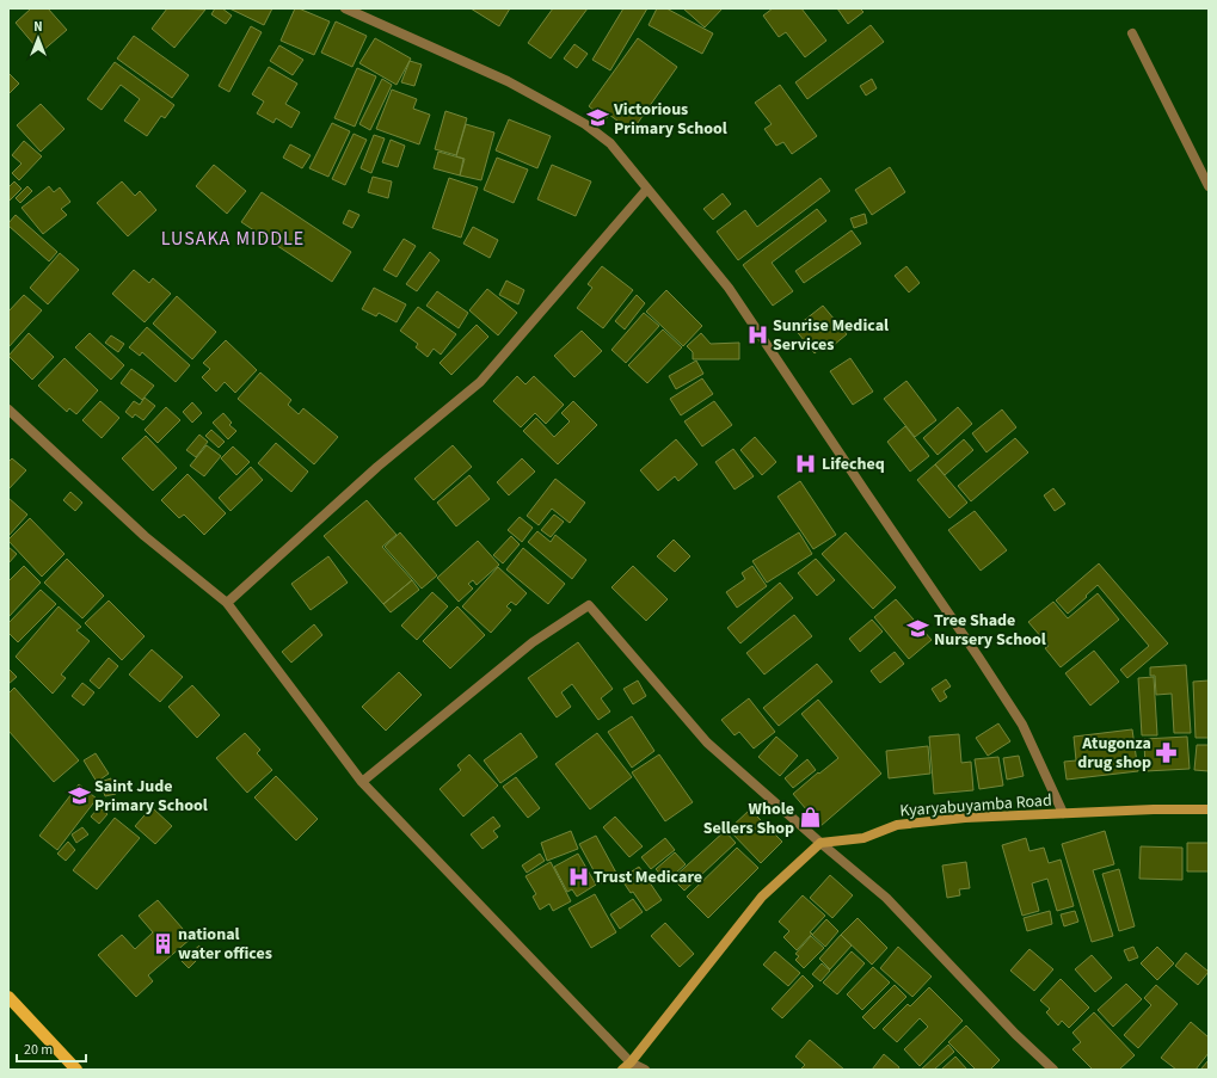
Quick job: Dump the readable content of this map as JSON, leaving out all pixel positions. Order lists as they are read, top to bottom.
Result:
{
  "streets": {
    "street": ["Kyaryabuyamba Road"]
  },
  "districts": ["LUSAKA MIDDLE"],
  "places": {
    "school or university": ["Victorious Primary School", "Tree Shade Nursery School", "Saint Jude Primary School"],
    "hospital": ["Sunrise Medical Services", "Lifecheq", "Trust Medicare"],
    "pharmacy": ["Atugonza drug shop"],
    "shop": ["Whole Sellers Shop"],
    "building": ["national water offices"]
  },
  "scale_bar": "20 m",
  "north": "top"
}
